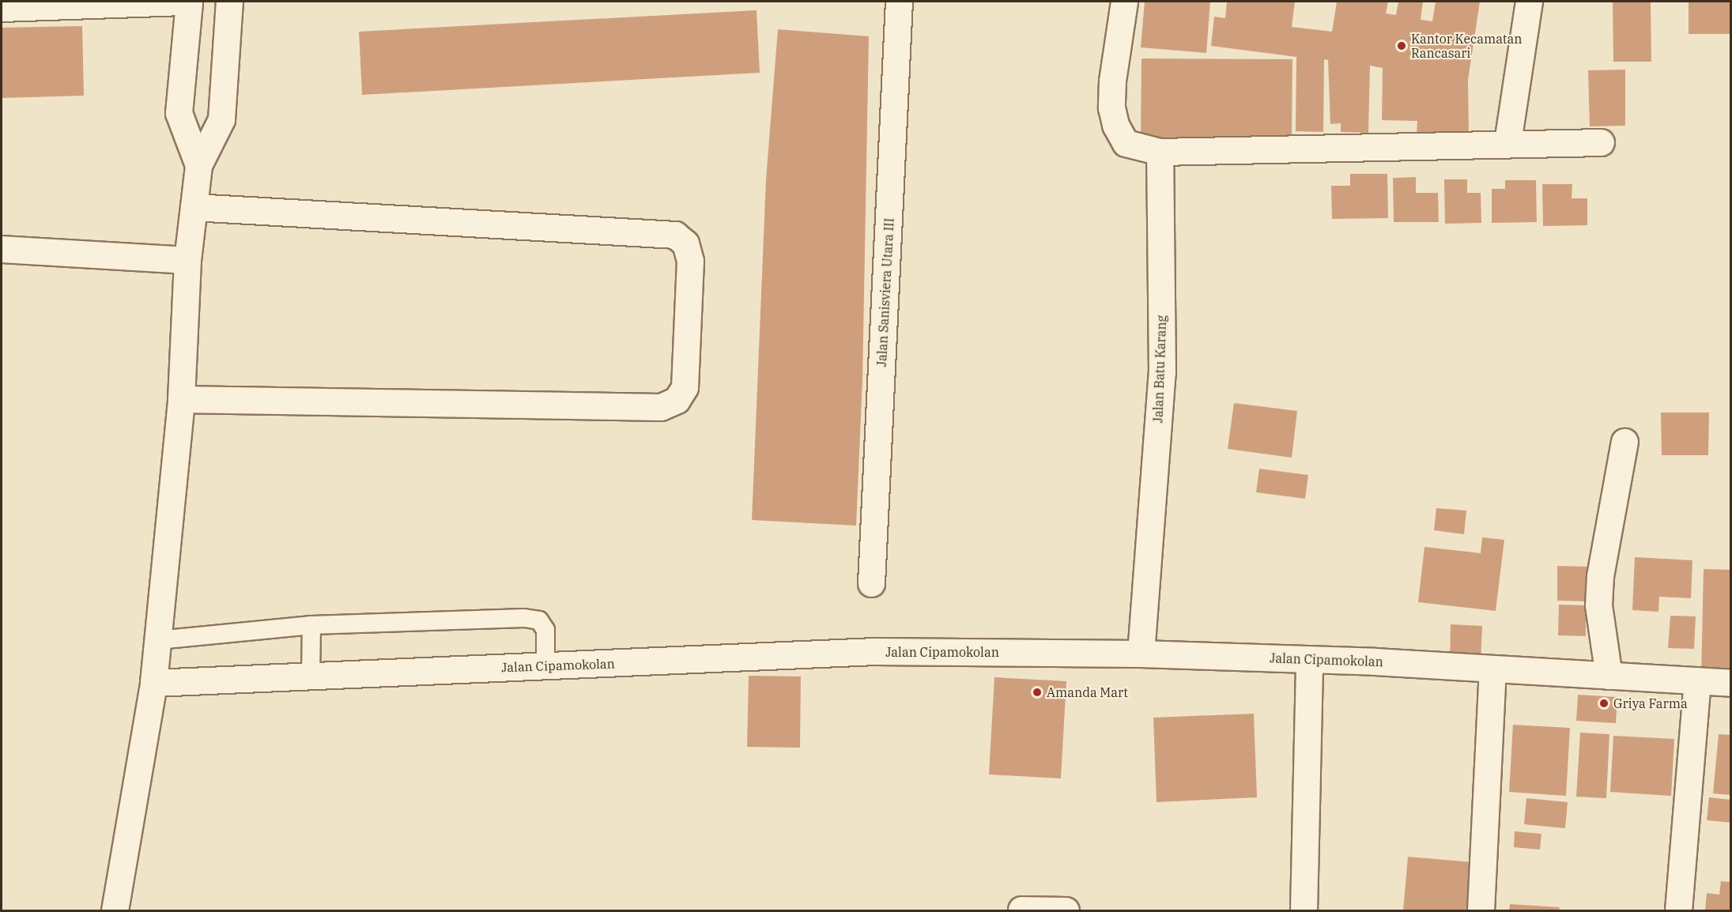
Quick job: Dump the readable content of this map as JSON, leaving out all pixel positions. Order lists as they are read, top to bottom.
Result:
{
  "streets": {
    "street": ["Jalan Sanisviera Utara III", "Jalan Batu Karang", "Jalan Cipamokolan"]
  },
  "crossings": [
    ["Jalan Batu Karang", "Jalan Cipamokolan"]
  ],
  "places": ["Kantor Kecamatan Rancasari", "Amanda Mart", "Griya Farma"]
}
